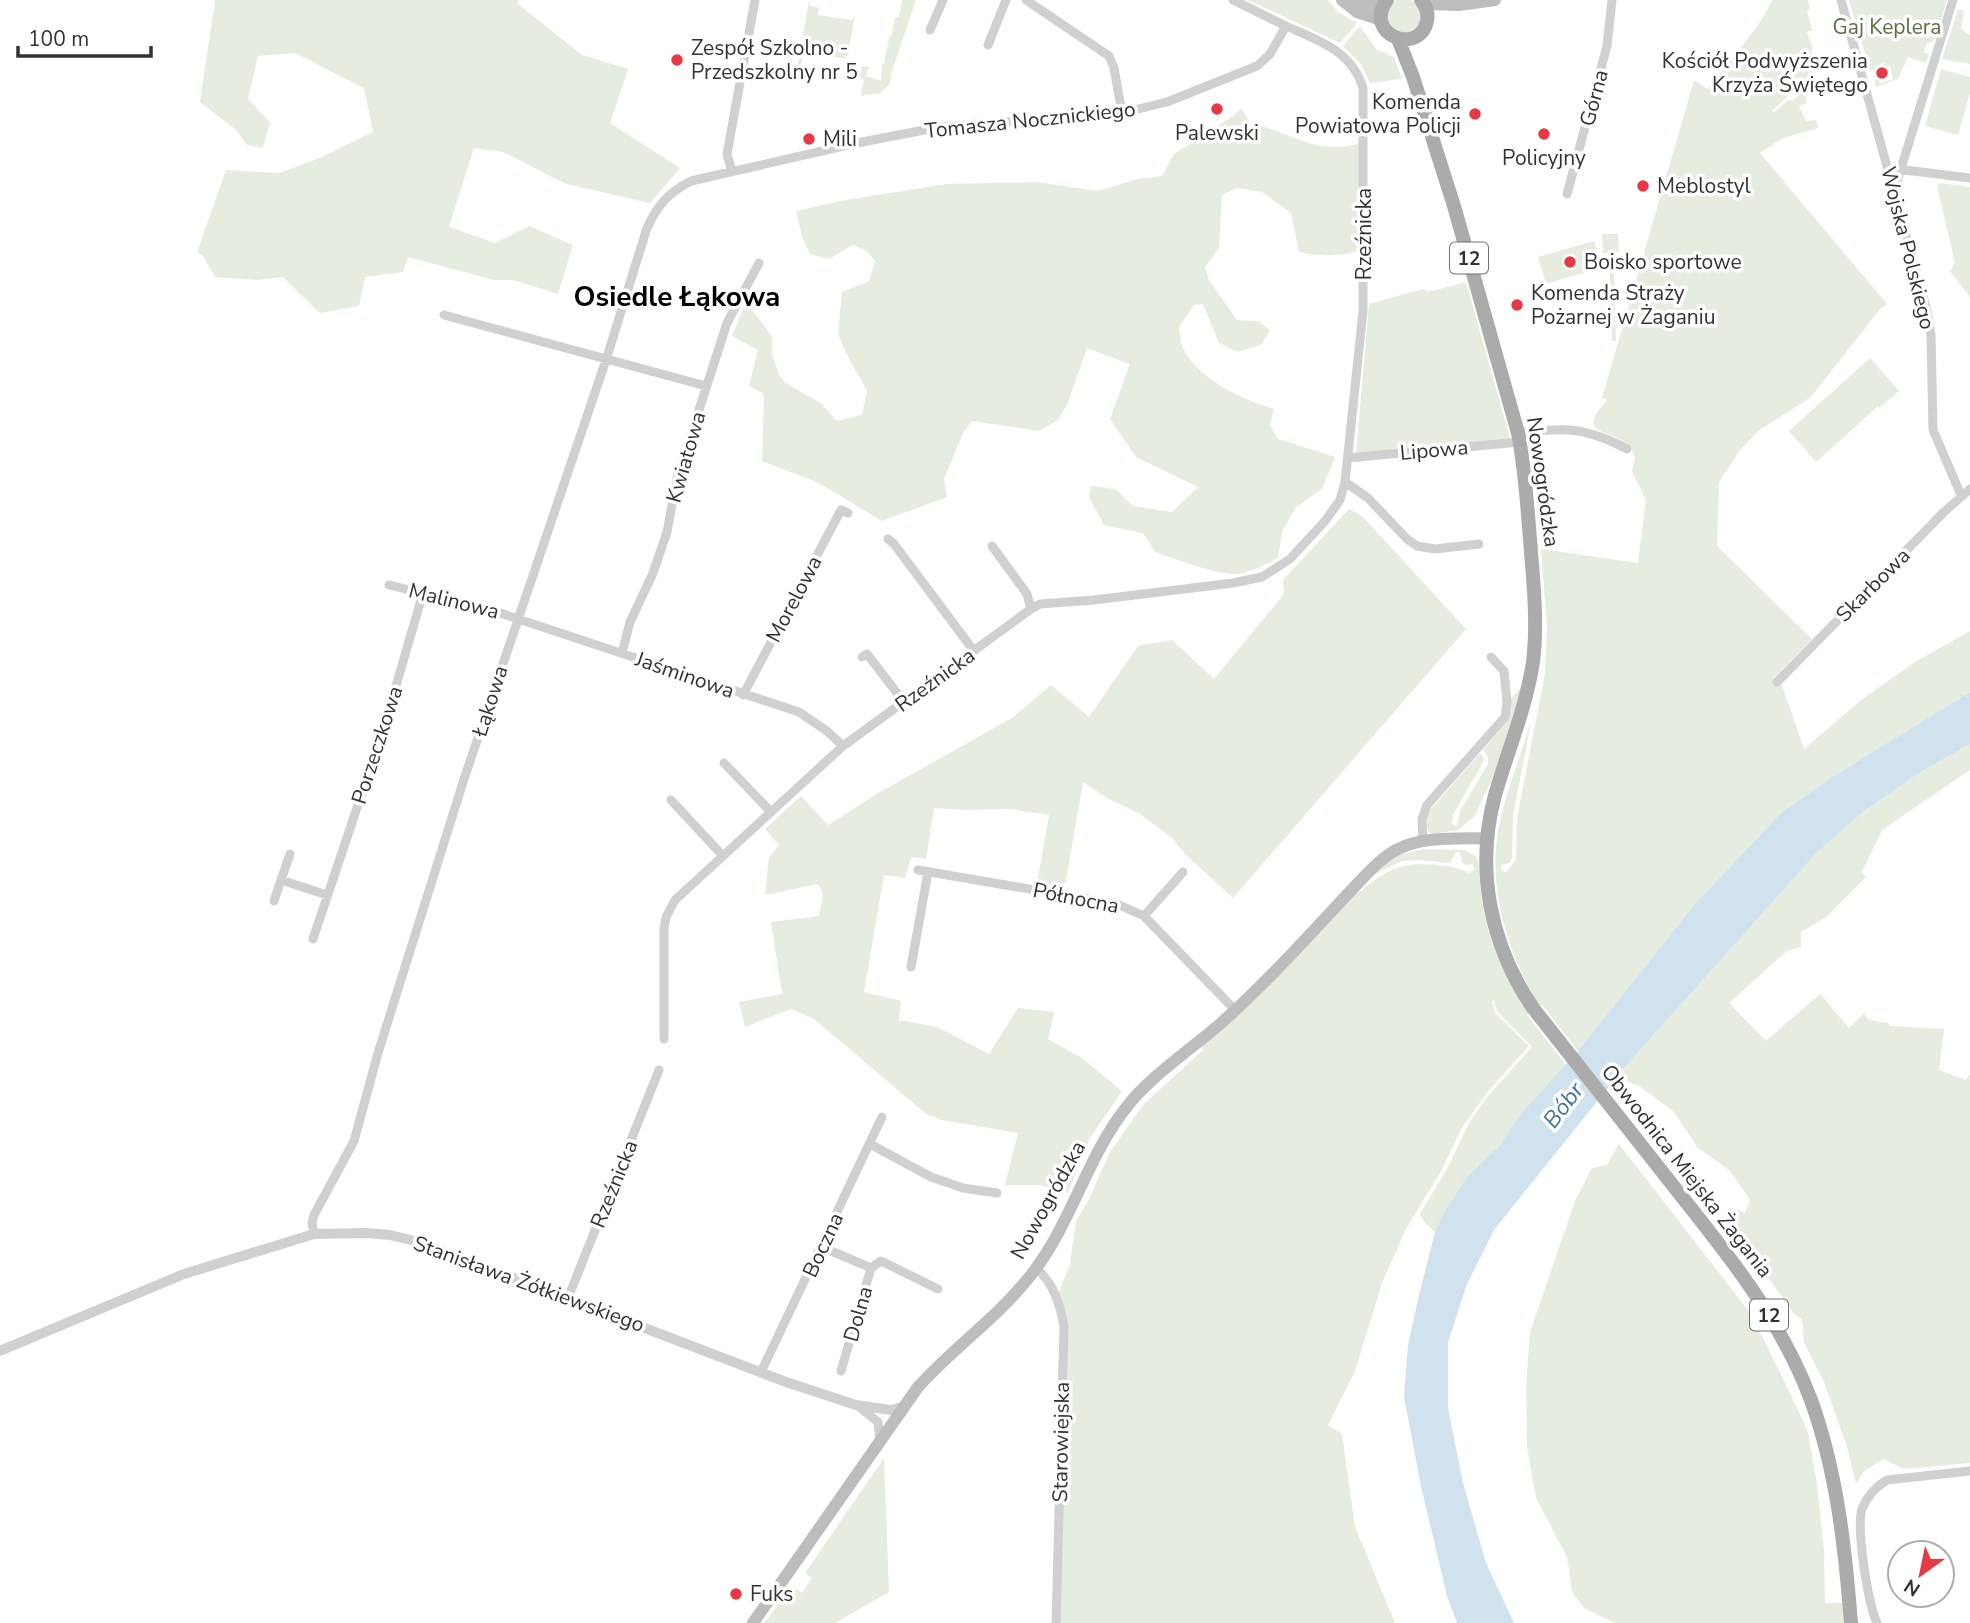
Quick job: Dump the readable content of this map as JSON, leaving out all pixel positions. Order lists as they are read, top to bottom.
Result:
{
  "streets": {
    "main road": ["12", "Nowogródzka", "Obwodnica Miejska Żagania"],
    "street": [
      "Górna",
      "Tomasza Nocznickiego",
      "Rzeźnicka",
      "Wojska Polskiego",
      "Lipowa",
      "Kwiatowa",
      "Skarbowa",
      "Morelowa",
      "Malinowa",
      "Jaśminowa",
      "Łąkowa",
      "Porzeczkowa",
      "Północna",
      "Boczna",
      "Stanisława Żółkiewskiego",
      "Dolna",
      "Starowiejska"
    ]
  },
  "crossings": [
    ["Tomasza Nocznickiego", "Rzeźnicka"],
    ["Tomasza Nocznickiego", "Łąkowa"],
    ["Rzeźnicka", "Lipowa"],
    ["Rzeźnicka", "Jaśminowa"],
    ["Rzeźnicka", "Stanisława Żółkiewskiego"],
    ["Wojska Polskiego", "Skarbowa"],
    ["12", "Nowogródzka"],
    ["Lipowa", "Nowogródzka"],
    ["Kwiatowa", "Jaśminowa"],
    ["Nowogródzka", "Północna"],
    ["Nowogródzka", "Obwodnica Miejska Żagania"],
    ["Nowogródzka", "Stanisława Żółkiewskiego"],
    ["Nowogródzka", "Starowiejska"],
    ["Morelowa", "Jaśminowa"],
    ["Malinowa", "Jaśminowa"],
    ["Malinowa", "Łąkowa"],
    ["Malinowa", "Porzeczkowa"],
    ["Jaśminowa", "Łąkowa"],
    ["Łąkowa", "Stanisława Żółkiewskiego"],
    ["Boczna", "Stanisława Żółkiewskiego"],
    ["Boczna", "Dolna"]
  ],
  "districts": ["Osiedle Łąkowa"],
  "water": ["Bóbr"],
  "parks": ["Gaj Keplera"],
  "places": [
    "Zespół Szkolno - Przedszkolny nr 5",
    "Kościół Podwyższenia Krzyża Świętego",
    "Palewski",
    "Komenda Powiatowa Policji",
    "Policyjny",
    "Mili",
    "Meblostyl",
    "Boisko sportowe",
    "Komenda Straży Pożarnej w Żaganiu",
    "Fuks"
  ],
  "scale_bar": "100 m",
  "north": "bottom left"
}
